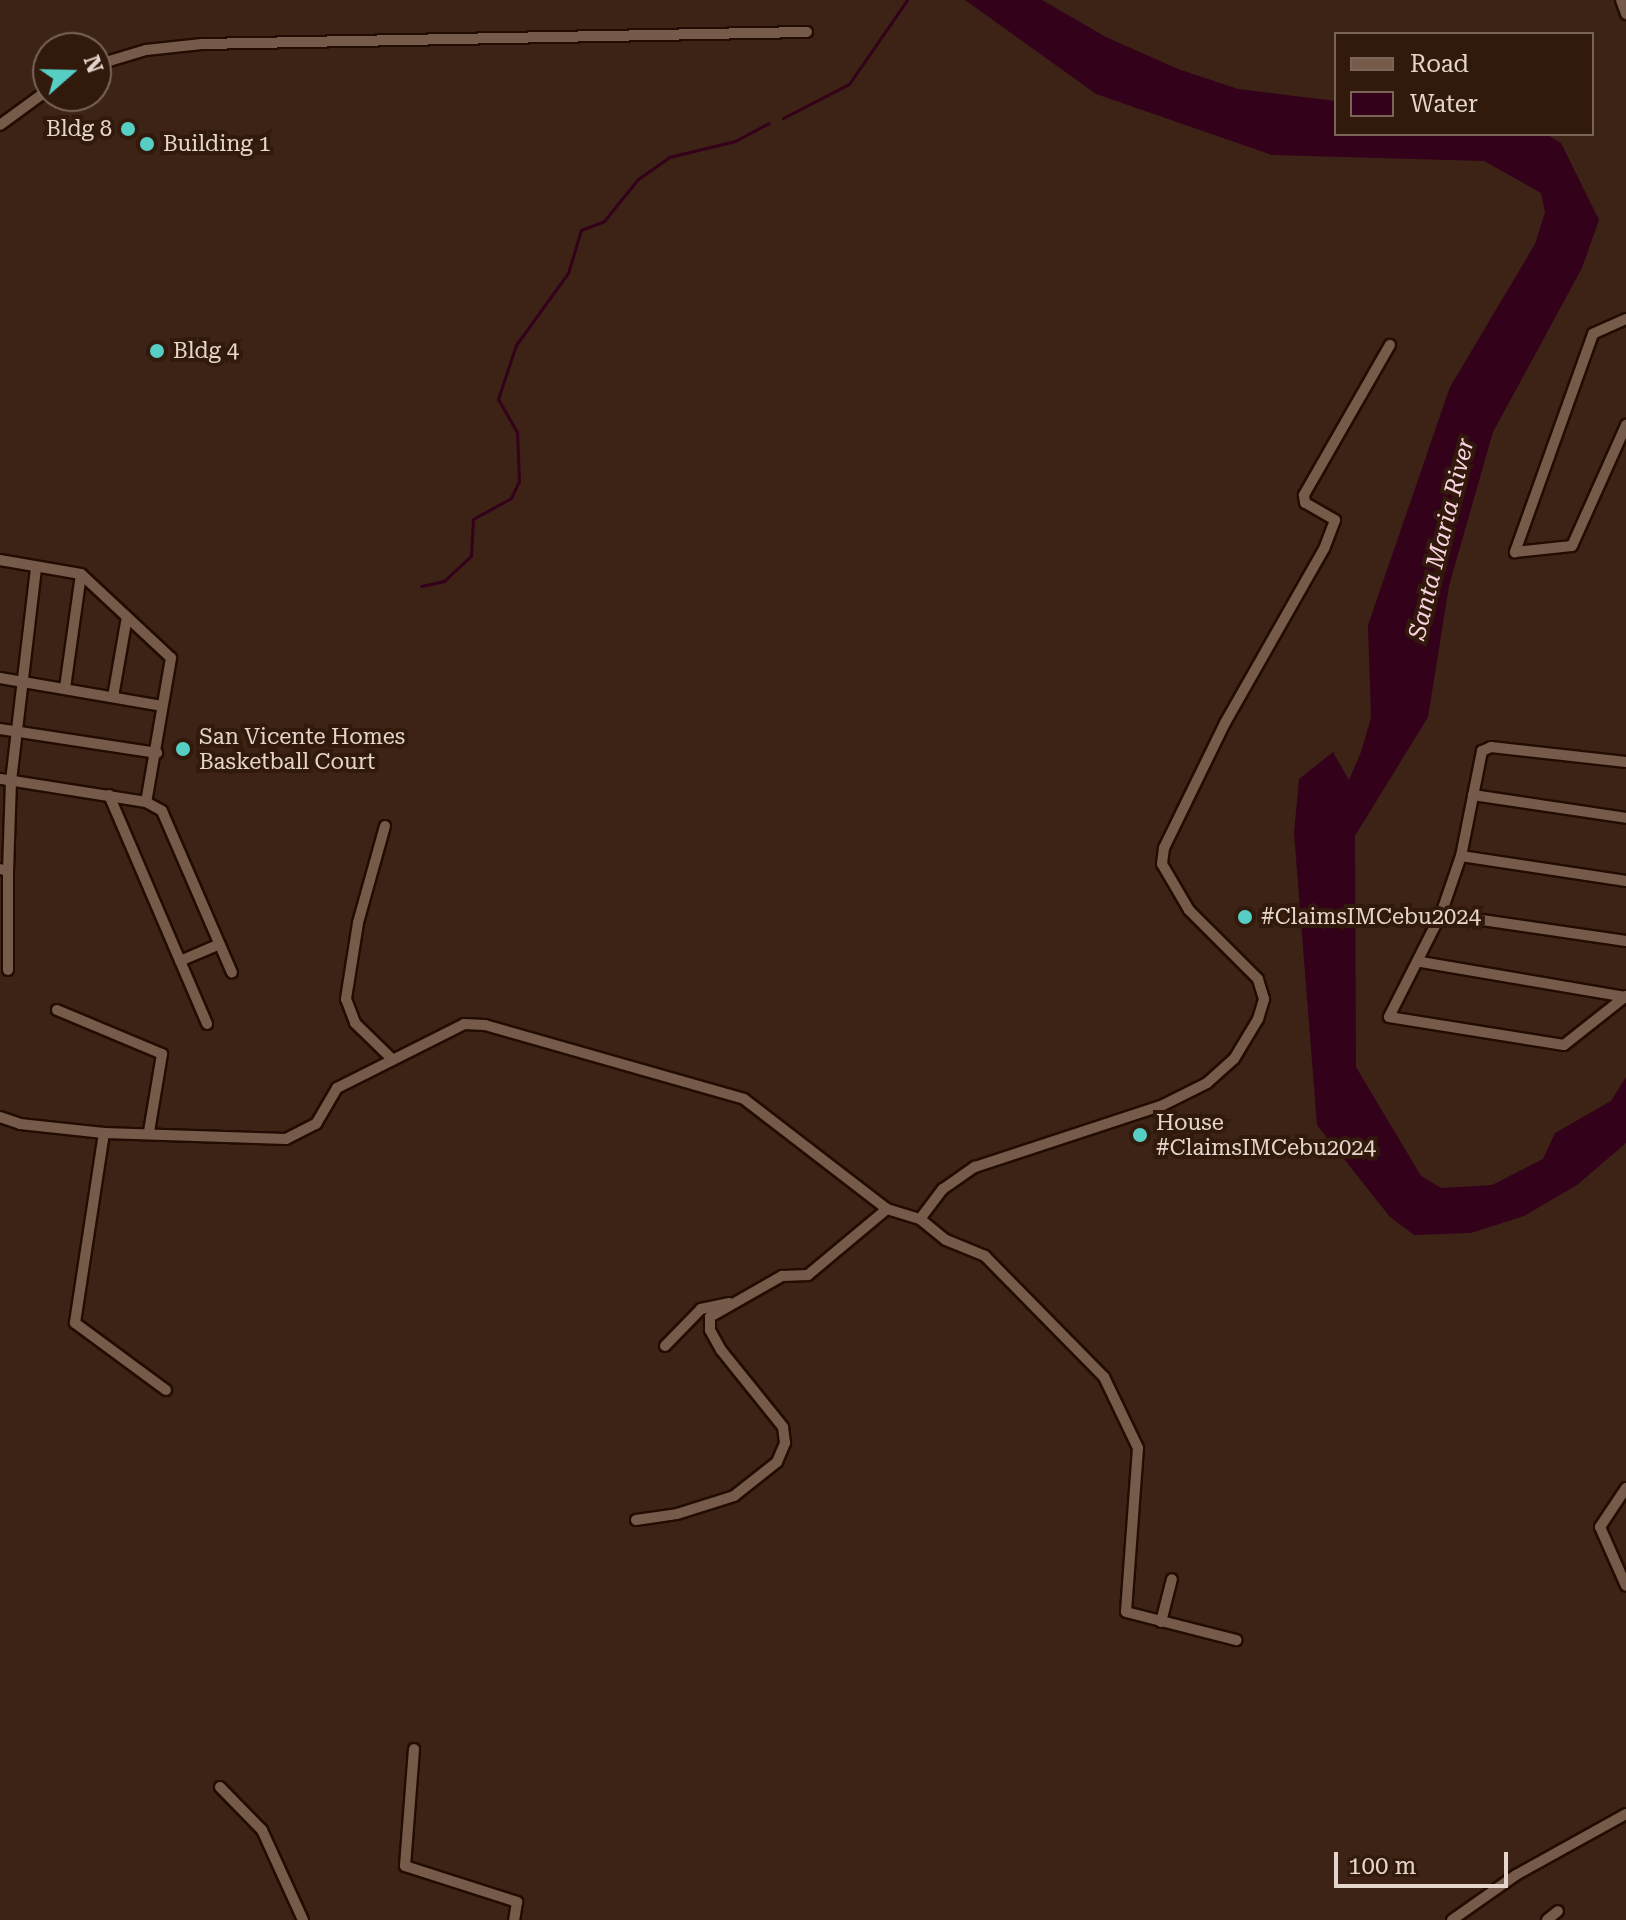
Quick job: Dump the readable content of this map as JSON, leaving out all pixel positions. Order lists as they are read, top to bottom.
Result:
{
  "water": ["Santa Maria River"],
  "places": [
    "Bldg 8",
    "Building 1",
    "Bldg 4",
    "San Vicente Homes Basketball Court",
    "#ClaimsIMCebu2024",
    "House #ClaimsIMCebu2024"
  ],
  "legend": ["Road", "Water"],
  "scale_bar": "100 m",
  "north": "right"
}
